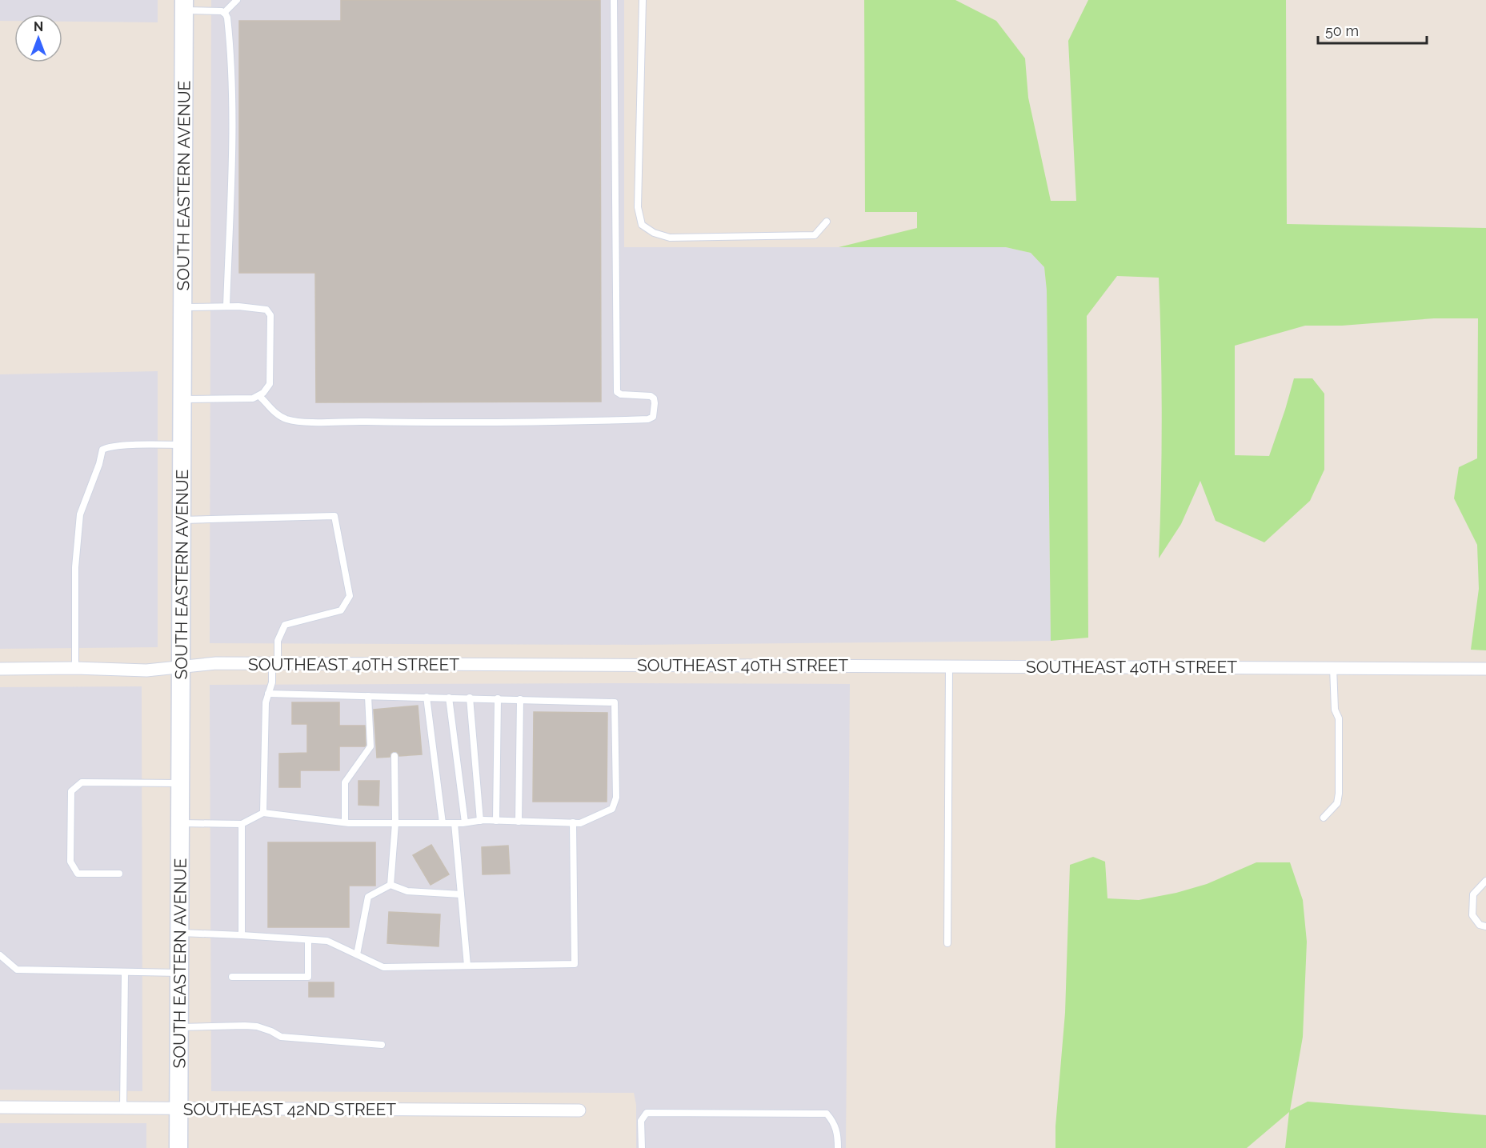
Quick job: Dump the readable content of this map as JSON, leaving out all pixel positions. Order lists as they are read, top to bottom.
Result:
{
  "streets": {
    "main road": ["SOUTH EASTERN AVENUE"],
    "street": ["SOUTHEAST 40TH STREET", "SOUTHEAST 42ND STREET"]
  },
  "crossings": [
    ["SOUTH EASTERN AVENUE", "SOUTHEAST 40TH STREET"],
    ["SOUTH EASTERN AVENUE", "SOUTHEAST 42ND STREET"]
  ],
  "scale_bar": "50 m",
  "north": "top"
}
